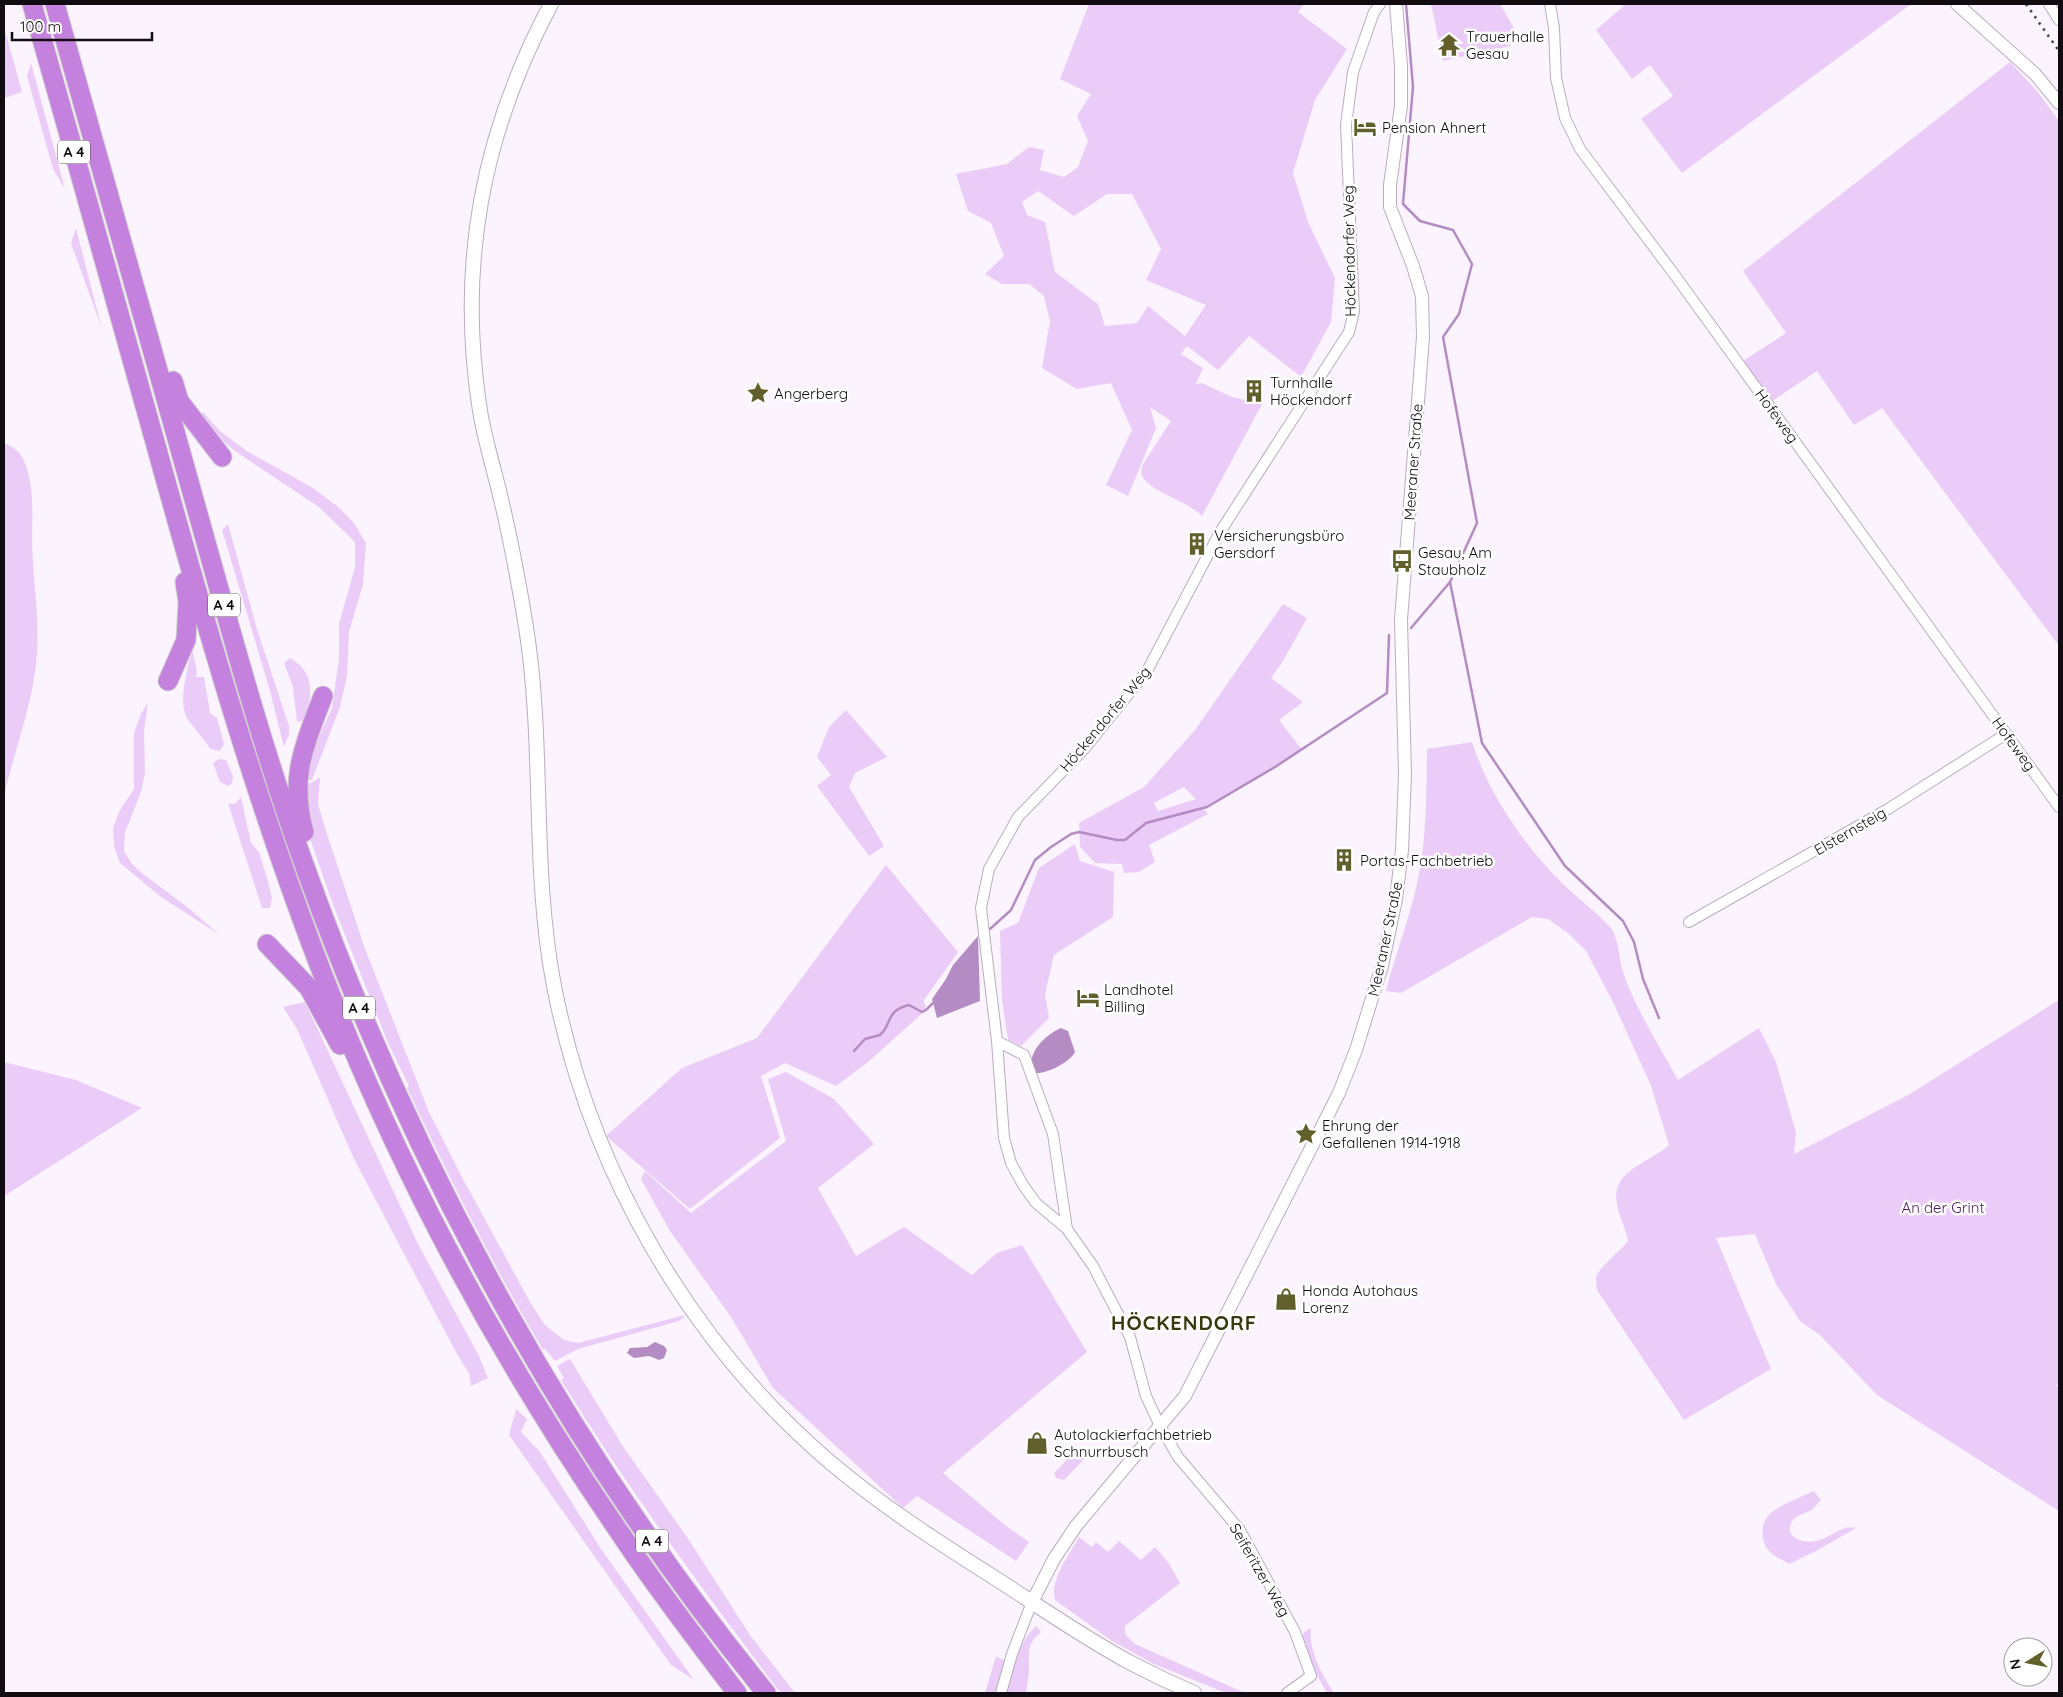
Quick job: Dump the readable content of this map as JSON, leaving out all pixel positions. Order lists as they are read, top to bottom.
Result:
{
  "streets": {
    "highway": ["A 4"],
    "street": [
      "Höckendorfer Weg",
      "Hofeweg",
      "Meeraner Straße",
      "Elsternsteig",
      "Seiferitzer Weg"
    ]
  },
  "crossings": [
    ["Höckendorfer Weg", "Meeraner Straße"],
    ["Höckendorfer Weg", "Seiferitzer Weg"],
    ["Hofeweg", "Elsternsteig"],
    ["Meeraner Straße", "Seiferitzer Weg"]
  ],
  "districts": ["HÖCKENDORF"],
  "parks": ["An der Grint"],
  "places": {
    "temple": ["Trauerhalle Gesau"],
    "hotel": ["Pension Ahnert", "Landhotel Billing"],
    "building": ["Turnhalle Höckendorf", "Versicherungsbüro Gersdorf", "Portas-Fachbetrieb"],
    "place": ["Angerberg", "Ehrung der Gefallenen 1914-1918"],
    "bus stop": ["Gesau, Am Staubholz"],
    "shop": ["Honda Autohaus Lorenz", "Autolackierfachbetrieb Schnurrbusch"]
  },
  "scale_bar": "100 m",
  "north": "left"
}
